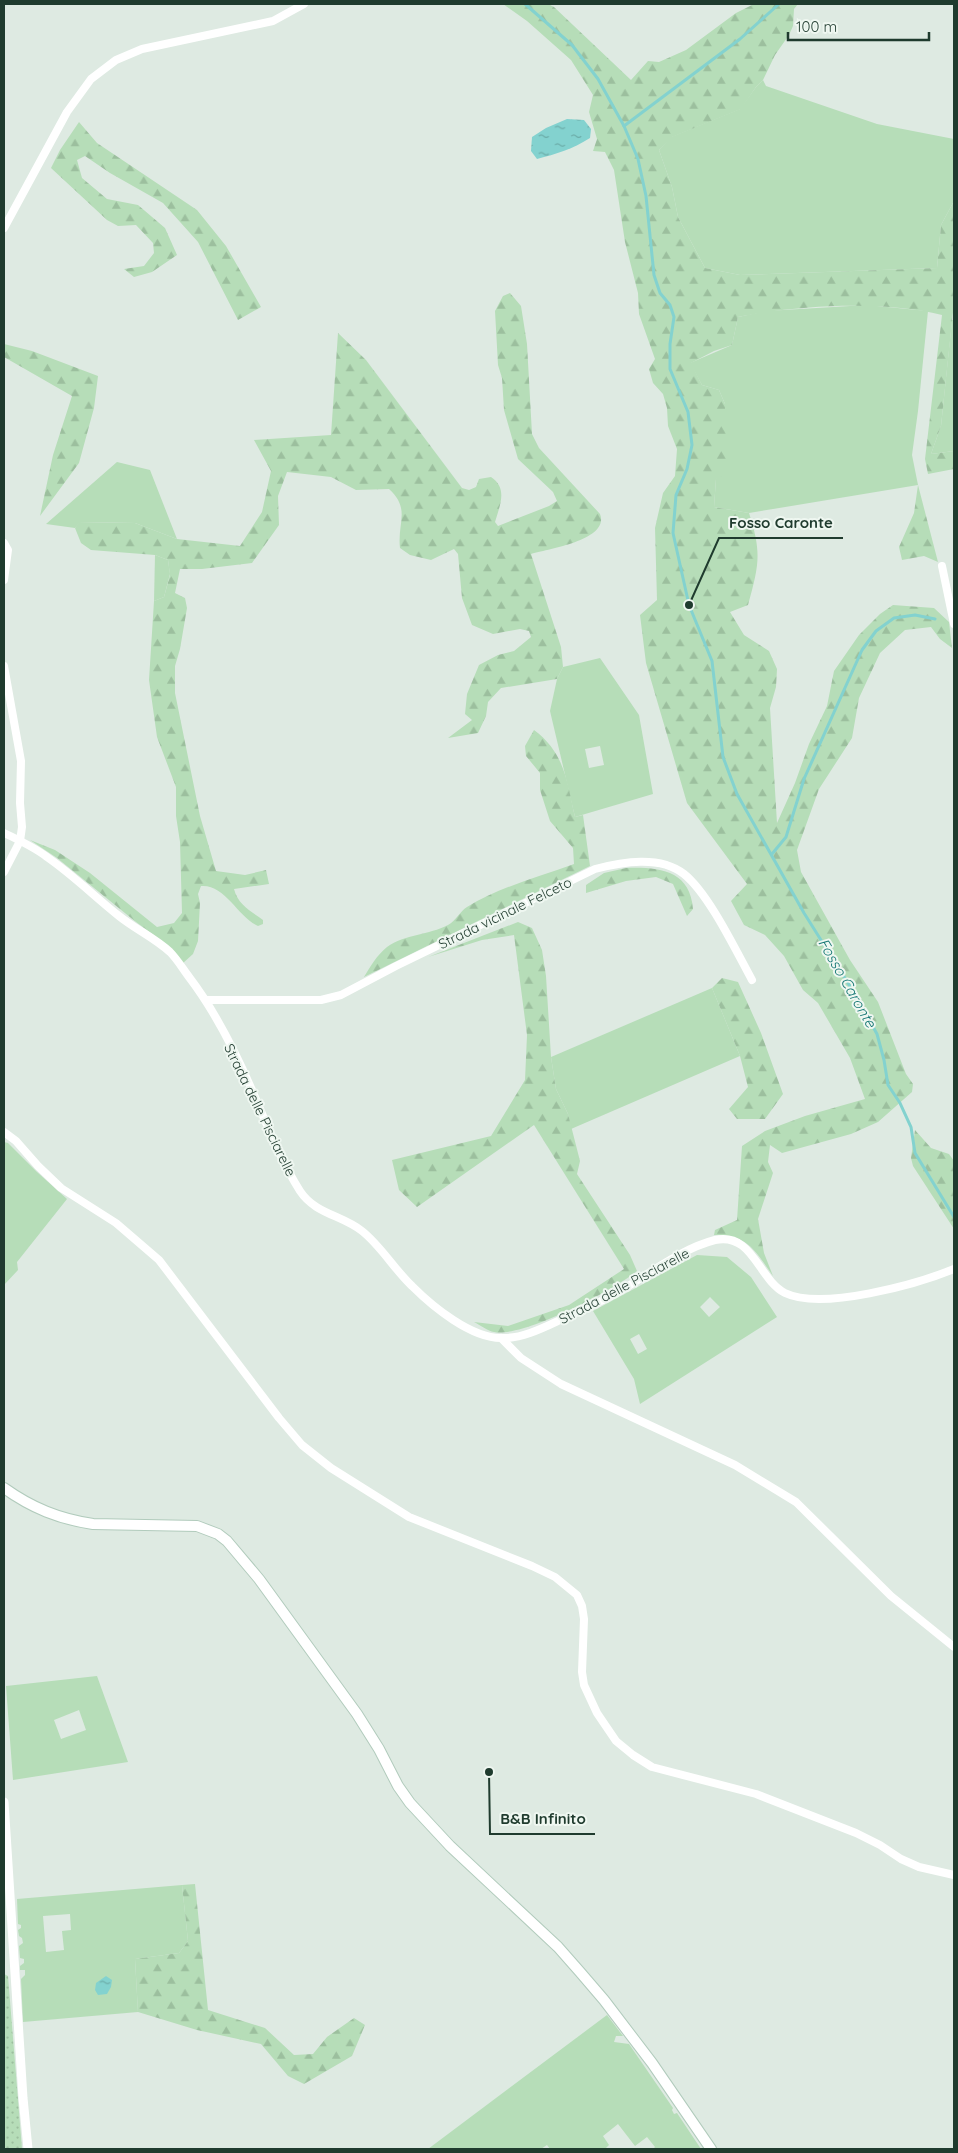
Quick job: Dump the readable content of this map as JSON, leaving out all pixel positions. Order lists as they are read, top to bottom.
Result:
{
  "streets": {
    "street": ["Strada vicinale Felceto", "Strada delle Pisciarelle"]
  },
  "crossings": [
    ["Strada vicinale Felceto", "Strada delle Pisciarelle"]
  ],
  "water": ["Fosso Caronte"],
  "places": ["Fosso Caronte", "B&B Infinito"],
  "scale_bar": "100 m"
}
